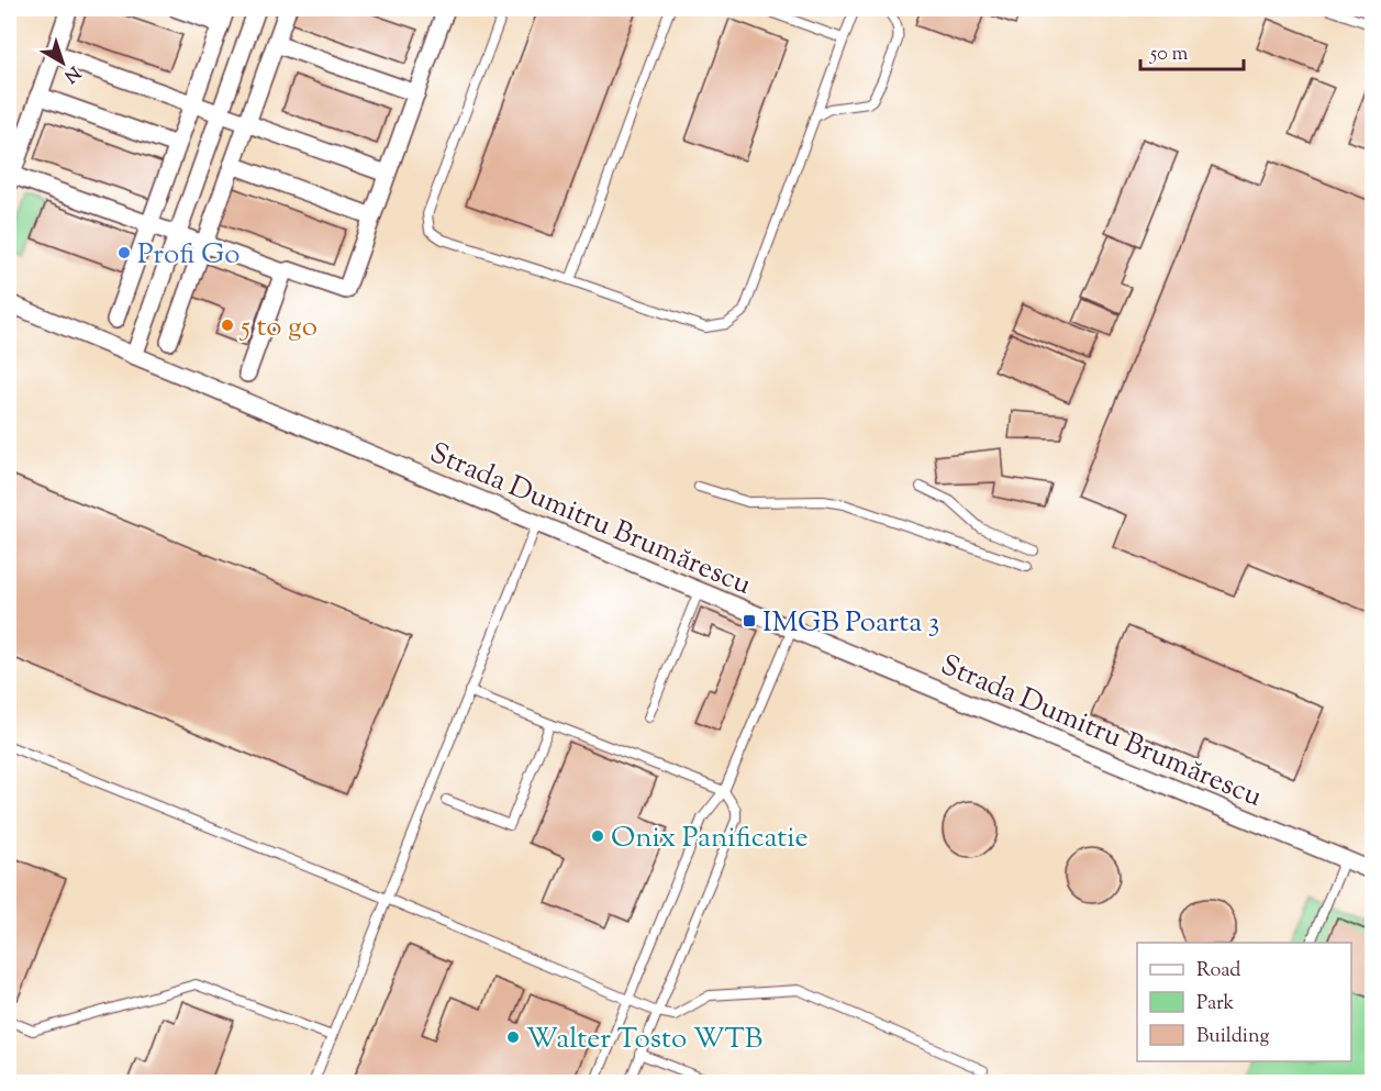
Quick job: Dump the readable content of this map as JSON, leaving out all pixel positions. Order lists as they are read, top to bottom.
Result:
{
  "streets": {
    "street": ["Strada Dumitru Brumărescu"]
  },
  "places": {
    "other": [
      "Profi Go",
      "5 to go",
      "Onix Panificatie",
      "Walter Tosto WTB"
    ],
    "transit": ["IMGB Poarta 3"]
  },
  "legend": ["Road", "Park", "Building"],
  "scale_bar": "50 m",
  "north": "bottom right"
}
